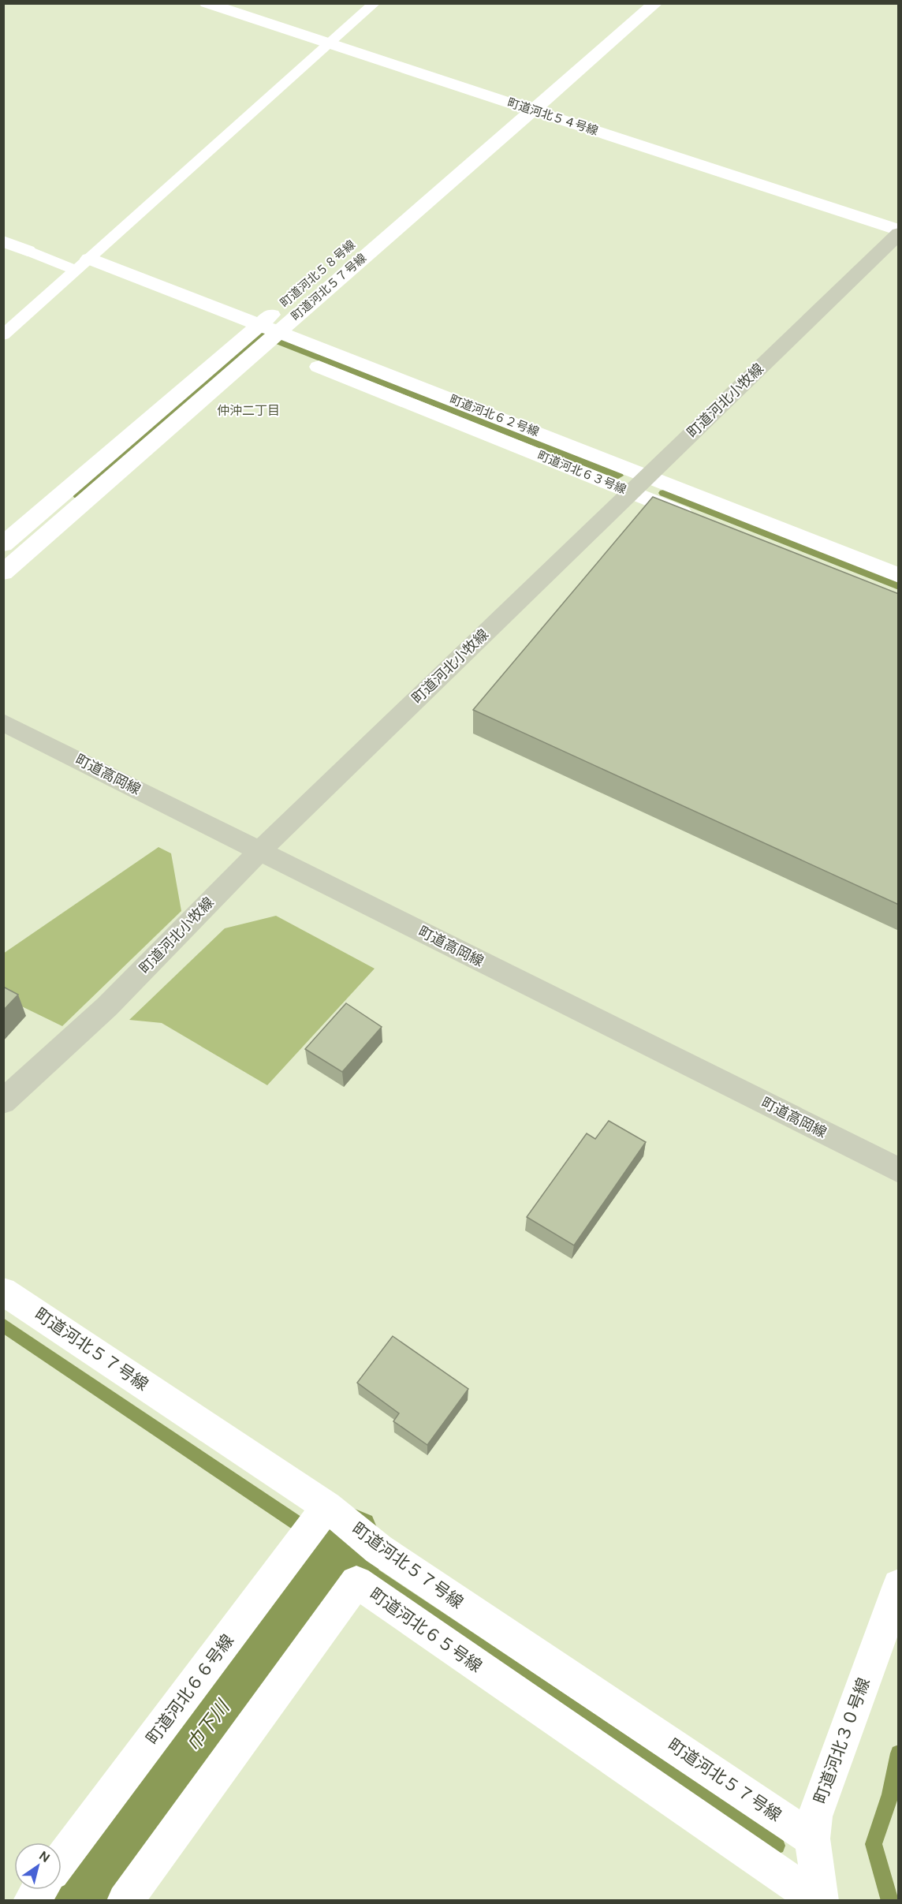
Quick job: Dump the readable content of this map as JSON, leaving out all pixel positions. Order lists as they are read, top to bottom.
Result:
{
  "streets": {
    "street": [
      "町道河北５４号線",
      "町道河北５８号線",
      "町道河北５７号線",
      "町道河北小牧線",
      "町道河北６２号線",
      "町道河北６３号線",
      "町道高岡線",
      "町道河北６５号線",
      "町道河北６６号線",
      "町道河北３０号線"
    ]
  },
  "crossings": [
    ["町道河北５４号線", "町道河北５７号線"],
    ["町道河北５４号線", "町道河北小牧線"],
    ["町道河北５８号線", "町道河北５７号線"],
    ["町道河北５８号線", "町道河北６２号線"],
    ["町道河北５８号線", "町道河北６３号線"],
    ["町道河北５７号線", "町道河北６２号線"],
    ["町道河北５７号線", "町道河北６３号線"],
    ["町道河北５７号線", "町道河北６６号線"],
    ["町道河北５７号線", "町道河北３０号線"],
    ["町道河北小牧線", "町道河北６２号線"],
    ["町道河北小牧線", "町道河北６３号線"],
    ["町道河北小牧線", "町道高岡線"],
    ["町道河北６２号線", "町道河北６３号線"],
    ["町道河北６５号線", "町道河北３０号線"]
  ],
  "districts": ["仲沖二丁目"],
  "water": ["巾下川"],
  "north": "top right"
}
